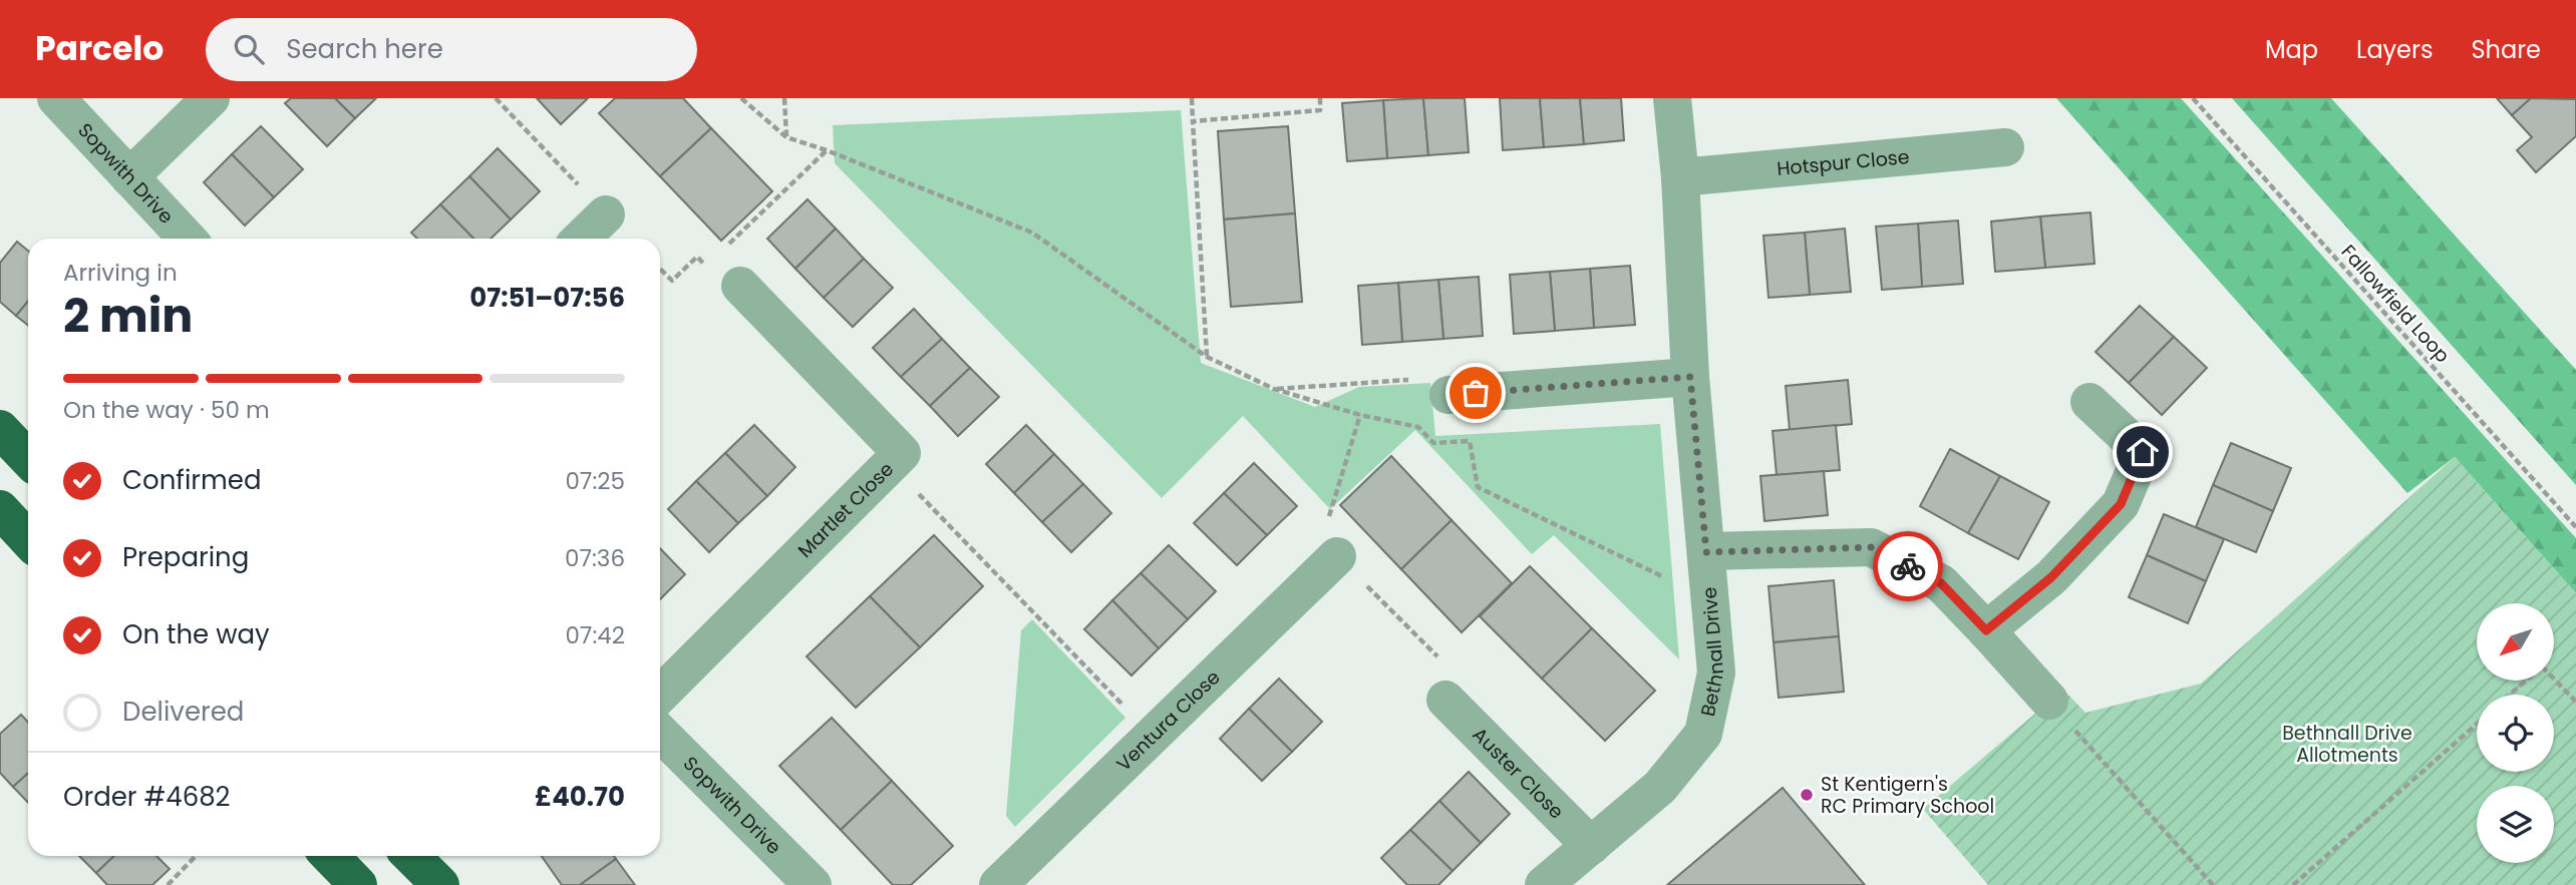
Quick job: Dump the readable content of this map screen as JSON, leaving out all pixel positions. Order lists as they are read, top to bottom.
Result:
{
  "streets": {
    "street": [
      "Hotspur Close",
      "Sopwith Drive",
      "Martlet Close",
      "Bethnall Drive",
      "Ventura Close",
      "Auster Close"
    ],
    "path": ["Fallowfield Loop"]
  },
  "crossings": [
    ["Hotspur Close", "Bethnall Drive"],
    ["Bethnall Drive", "Auster Close"]
  ],
  "parks": ["Bethnall Drive Allotments"],
  "places": ["St Kentigern's RC Primary School"],
  "north": "bottom left",
  "page": {
    "header": "Parcelo",
    "search": "Search here",
    "nav": ["Map", "Layers", "Share"],
    "heading": ["2 min", "Arriving in", "07:51–07:56"],
    "panel": ["Order #4682", "£40.70"],
    "bar": "On the way · 50 m",
    "list": [
      ["Confirmed", "07:25"],
      ["Preparing", "07:36"],
      ["On the way", "07:42"],
      "Delivered"
    ]
  }
}
